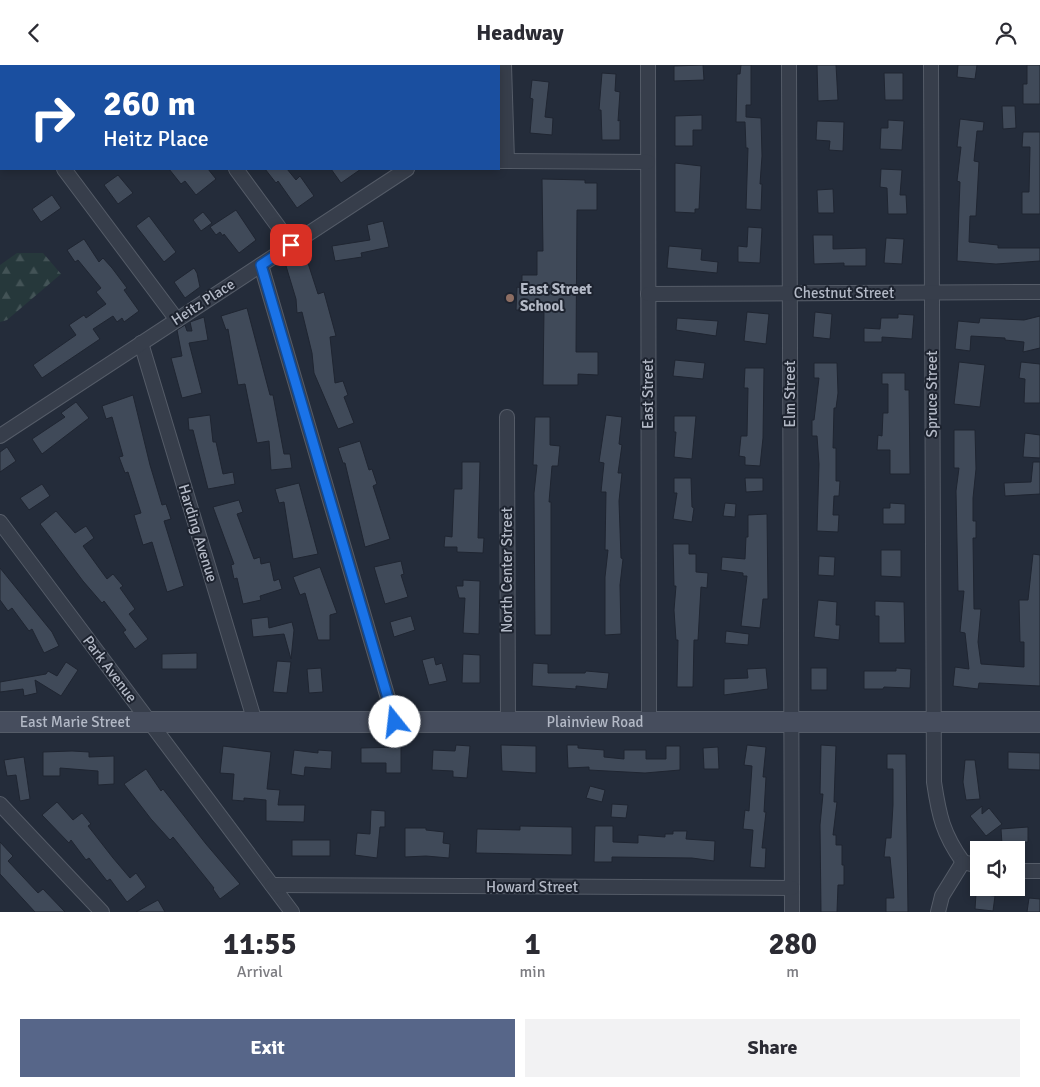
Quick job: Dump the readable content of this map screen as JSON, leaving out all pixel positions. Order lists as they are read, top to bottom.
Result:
{
  "streets": {
    "main road": ["East Marie Street", "Plainview Road"],
    "street": [
      "Chestnut Street",
      "Heitz Place",
      "East Street",
      "Elm Street",
      "Spruce Street",
      "Harding Avenue",
      "North Center Street",
      "Park Avenue",
      "Howard Street"
    ]
  },
  "crossings": [
    ["Chestnut Street", "East Street"],
    ["Chestnut Street", "Elm Street"],
    ["Chestnut Street", "Spruce Street"],
    ["Heitz Place", "Harding Avenue"],
    ["East Street", "Plainview Road"],
    ["Elm Street", "Plainview Road"],
    ["Elm Street", "Howard Street"],
    ["Spruce Street", "Plainview Road"],
    ["Harding Avenue", "Plainview Road"],
    ["North Center Street", "Plainview Road"],
    ["Park Avenue", "East Marie Street"],
    ["Park Avenue", "Plainview Road"],
    ["Park Avenue", "Howard Street"],
    ["East Marie Street", "Plainview Road"]
  ],
  "places": ["East Street School"],
  "page": {
    "header": "Headway",
    "turn": ["260 m", "Heitz Place"],
    "eta": [
      "11:55",
      "Arrival",
      "1",
      "min",
      "280",
      "m"
    ],
    "buttons": ["Exit", "Share"]
  }
}
